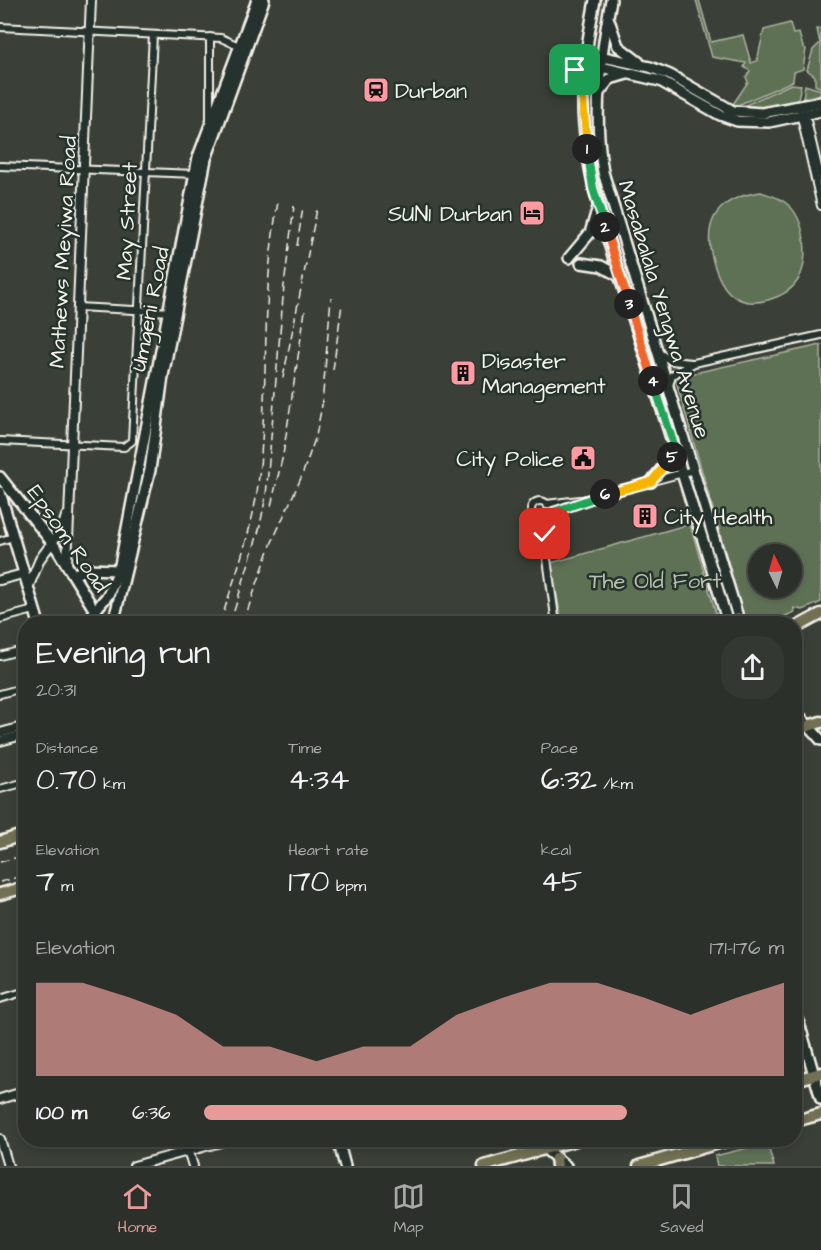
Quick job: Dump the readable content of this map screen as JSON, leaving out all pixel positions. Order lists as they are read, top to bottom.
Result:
{
  "streets": {
    "main road": ["Umgeni Road", "Masabalala Yengwa Avenue", "Epsom Road"],
    "street": ["May Street", "Mathews Meyiwa Road"]
  },
  "crossings": [
    ["May Street", "Mathews Meyiwa Road"],
    ["Mathews Meyiwa Road", "Epsom Road"],
    ["Umgeni Road", "Epsom Road"]
  ],
  "parks": ["The Old Fort"],
  "places": {
    "station": ["Durban"],
    "hotel": ["SUN1 Durban"],
    "building": ["Disaster Management", "City Health"],
    "public building": ["City Police"]
  },
  "north": "top",
  "page": {
    "pins": [
      "1",
      "2",
      "3",
      "4",
      "5",
      "6"
    ],
    "heading": ["Evening run", "20:31"],
    "stats": [
      ["Distance", "0.70 km"],
      ["Time", "4:34"],
      ["Pace", "6:32 /km"],
      ["Elevation", "7 m"],
      ["Heart rate", "170 bpm"],
      ["kcal", "45"]
    ],
    "chart": ["Elevation", "171–176 m"],
    "list": [
      {
        "name": "100 m",
        "note": "6:36"
      }
    ],
    "tabs": ["Home", "Map", "Saved"]
  }
}
